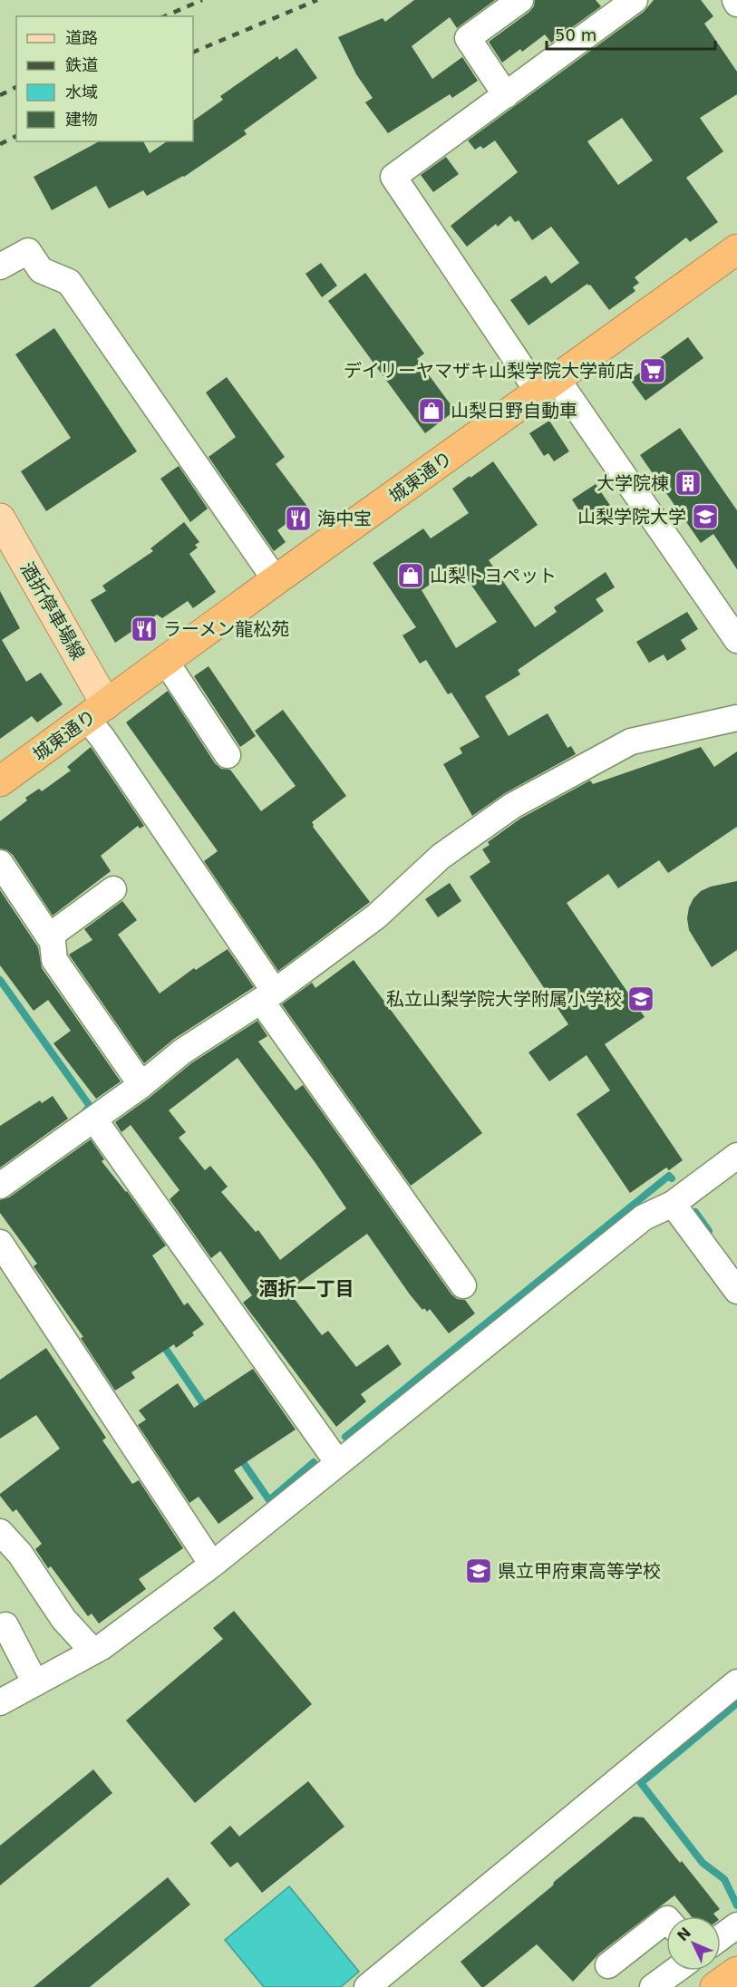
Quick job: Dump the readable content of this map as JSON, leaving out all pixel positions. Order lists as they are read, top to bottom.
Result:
{
  "streets": {
    "highway": ["城東通り"],
    "main road": ["酒折停車場線"]
  },
  "crossings": [
    ["城東通り", "酒折停車場線"]
  ],
  "districts": ["酒折一丁目"],
  "places": {
    "supermarket": ["デイリーヤマザキ山梨学院大学前店"],
    "shop": ["山梨日野自動車", "山梨トヨペット"],
    "building": ["大学院棟"],
    "school or university": ["山梨学院大学", "私立山梨学院大学附属小学校", "県立甲府東高等学校"],
    "restaurant": ["海中宝", "ラーメン龍松苑"]
  },
  "legend": [
    "道路",
    "鉄道",
    "水域",
    "建物"
  ],
  "scale_bar": "50 m",
  "north": "top left"
}
